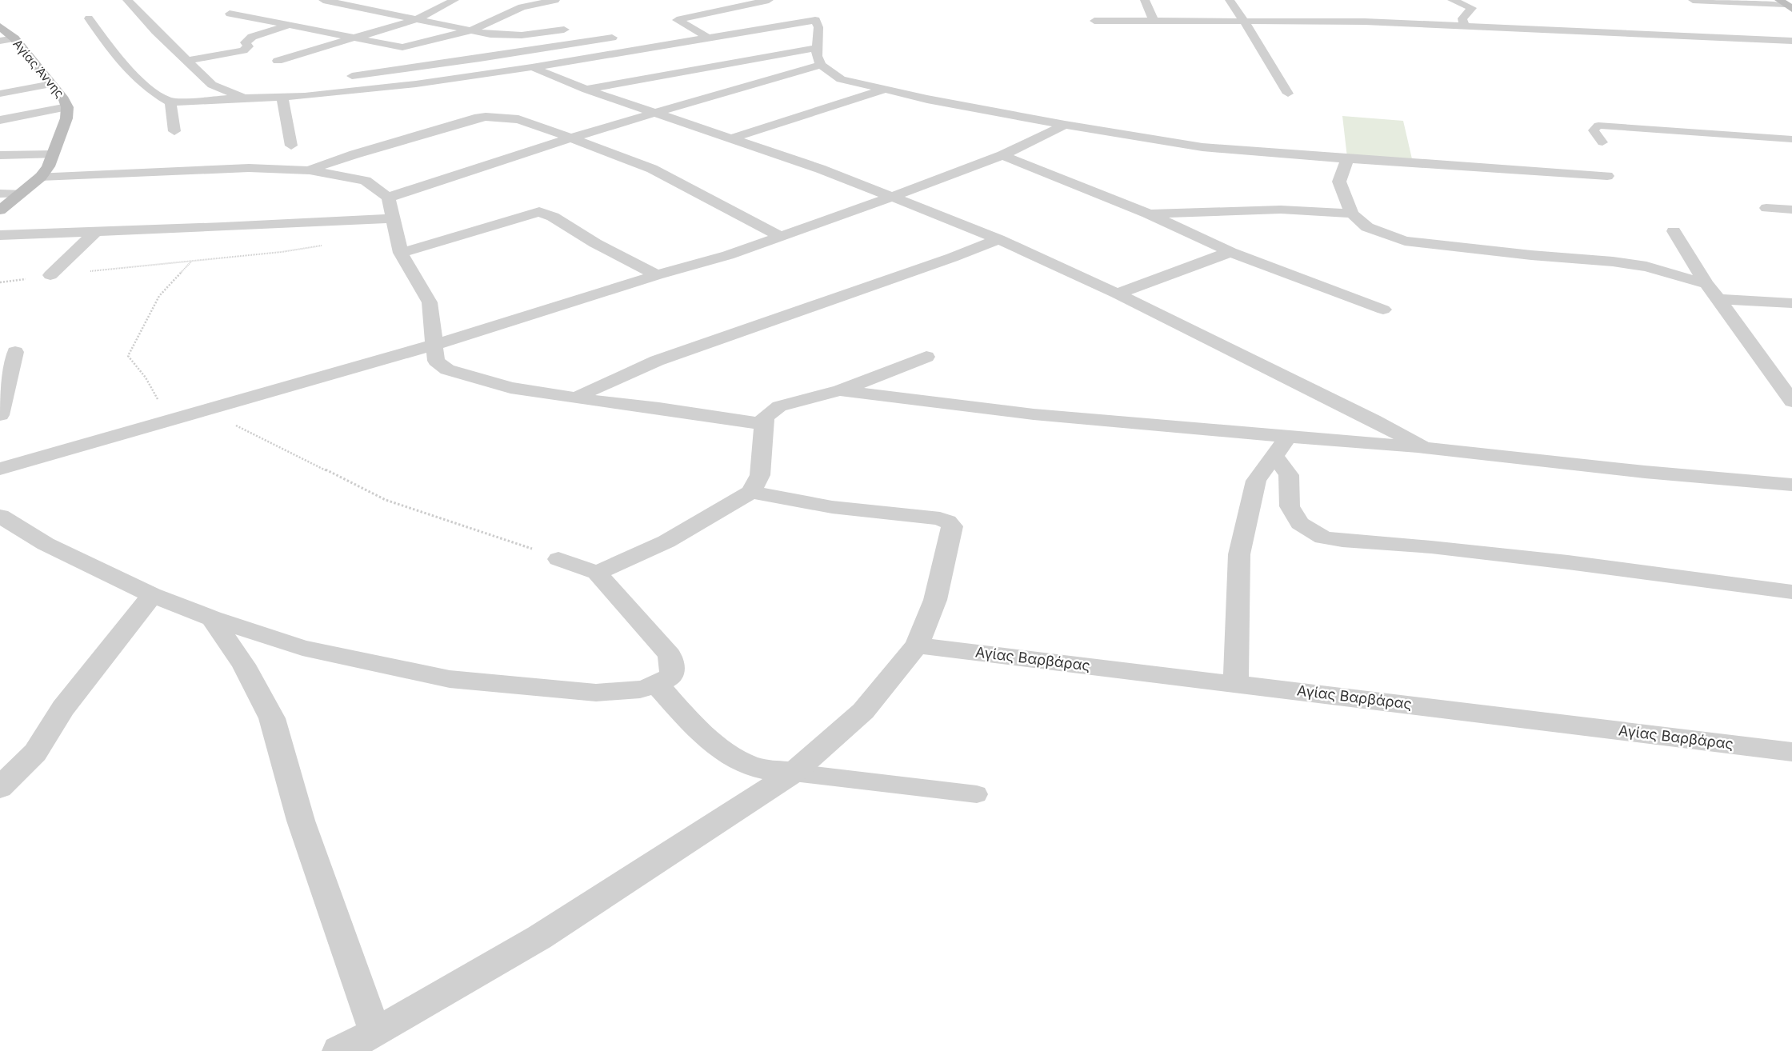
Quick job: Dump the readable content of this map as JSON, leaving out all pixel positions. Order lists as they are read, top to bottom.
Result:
{
  "streets": {
    "street": ["Αγίας Άννης", "Αγίας Βαρβάρας"]
  }
}
